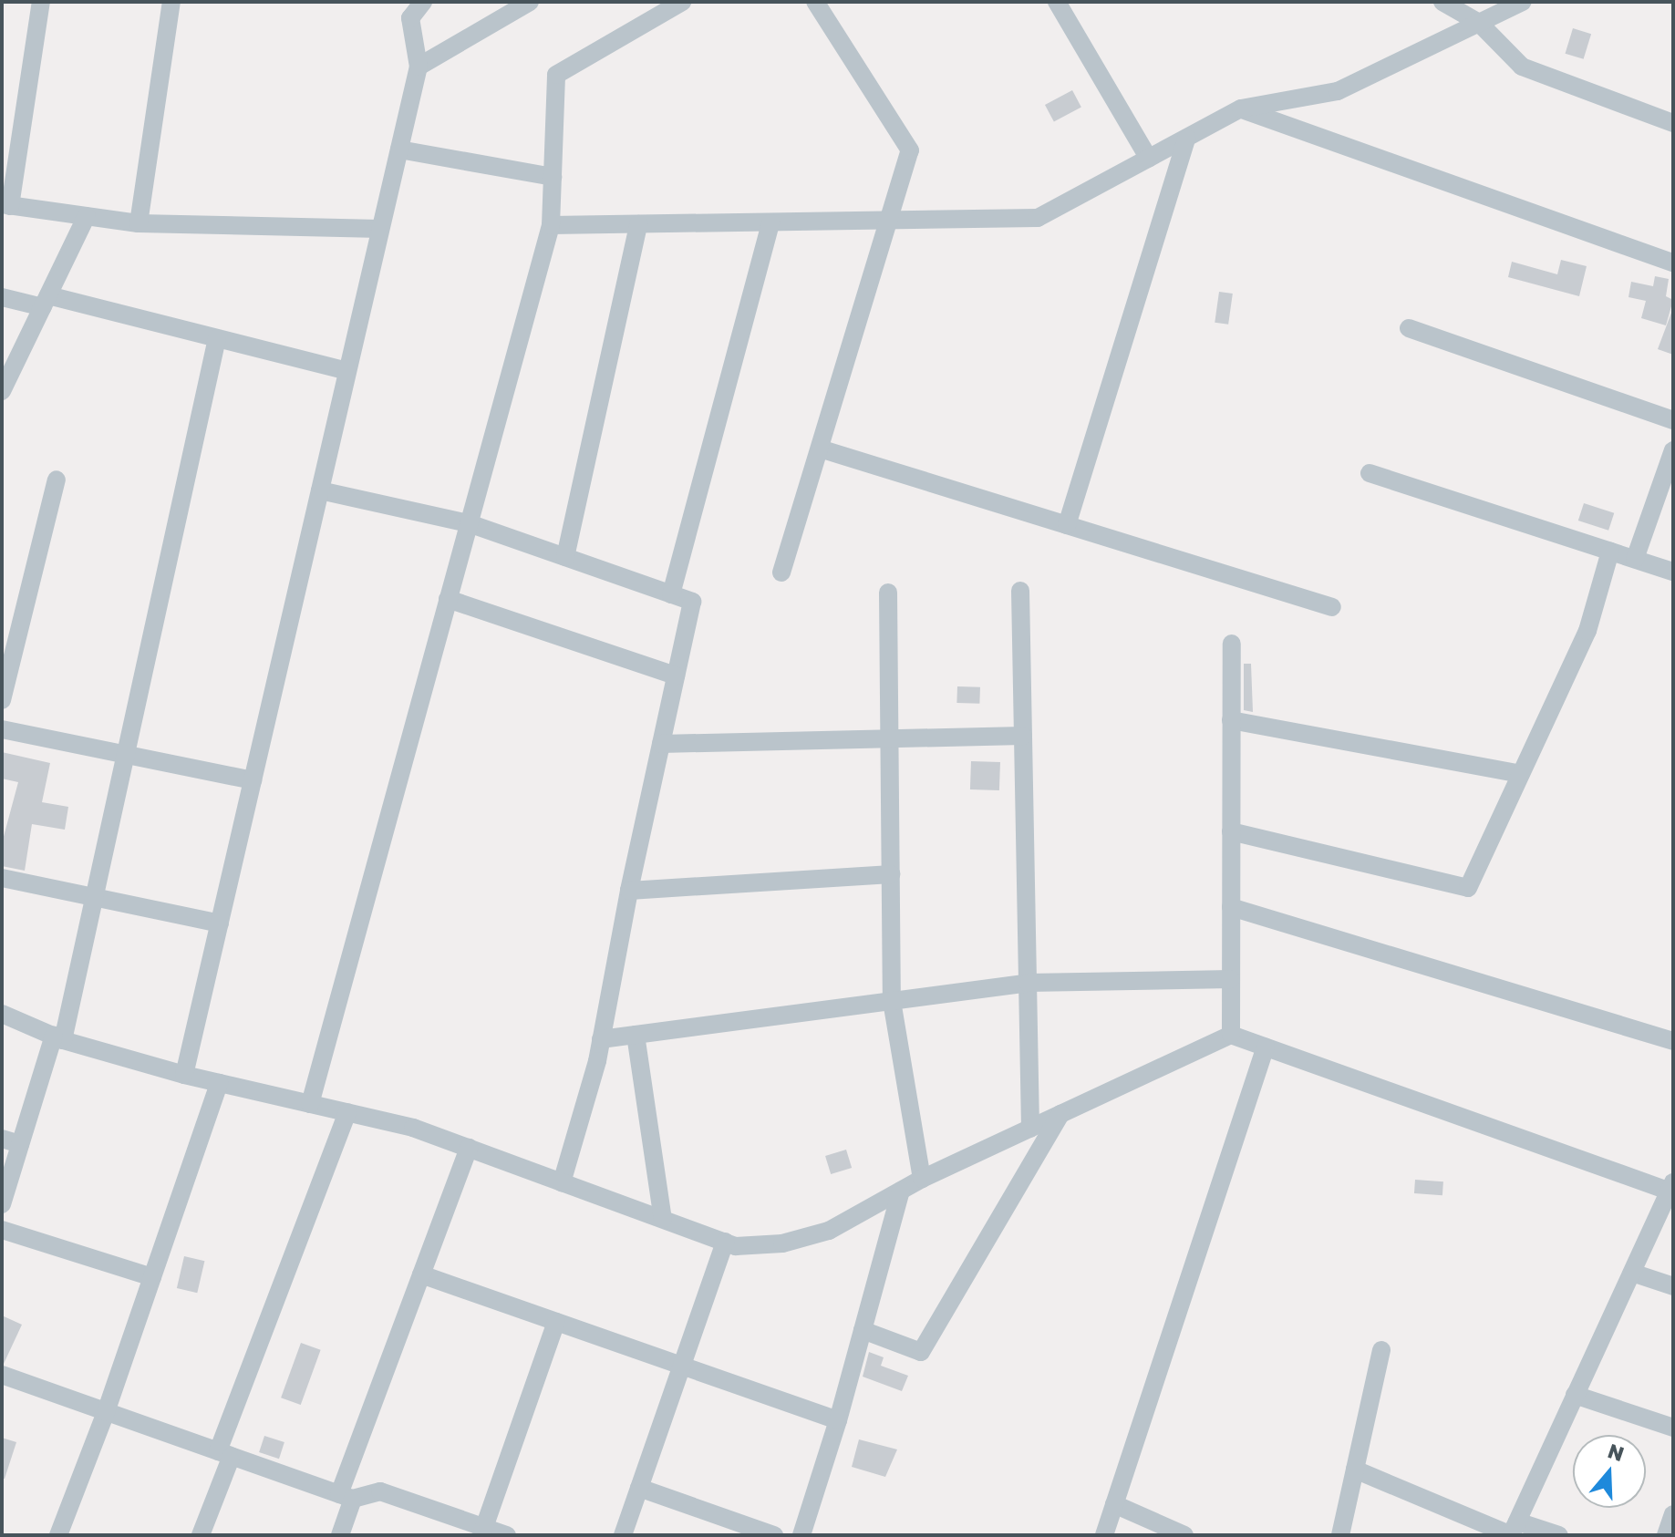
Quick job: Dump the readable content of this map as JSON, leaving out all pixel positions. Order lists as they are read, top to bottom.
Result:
{
  "north": "top"
}
